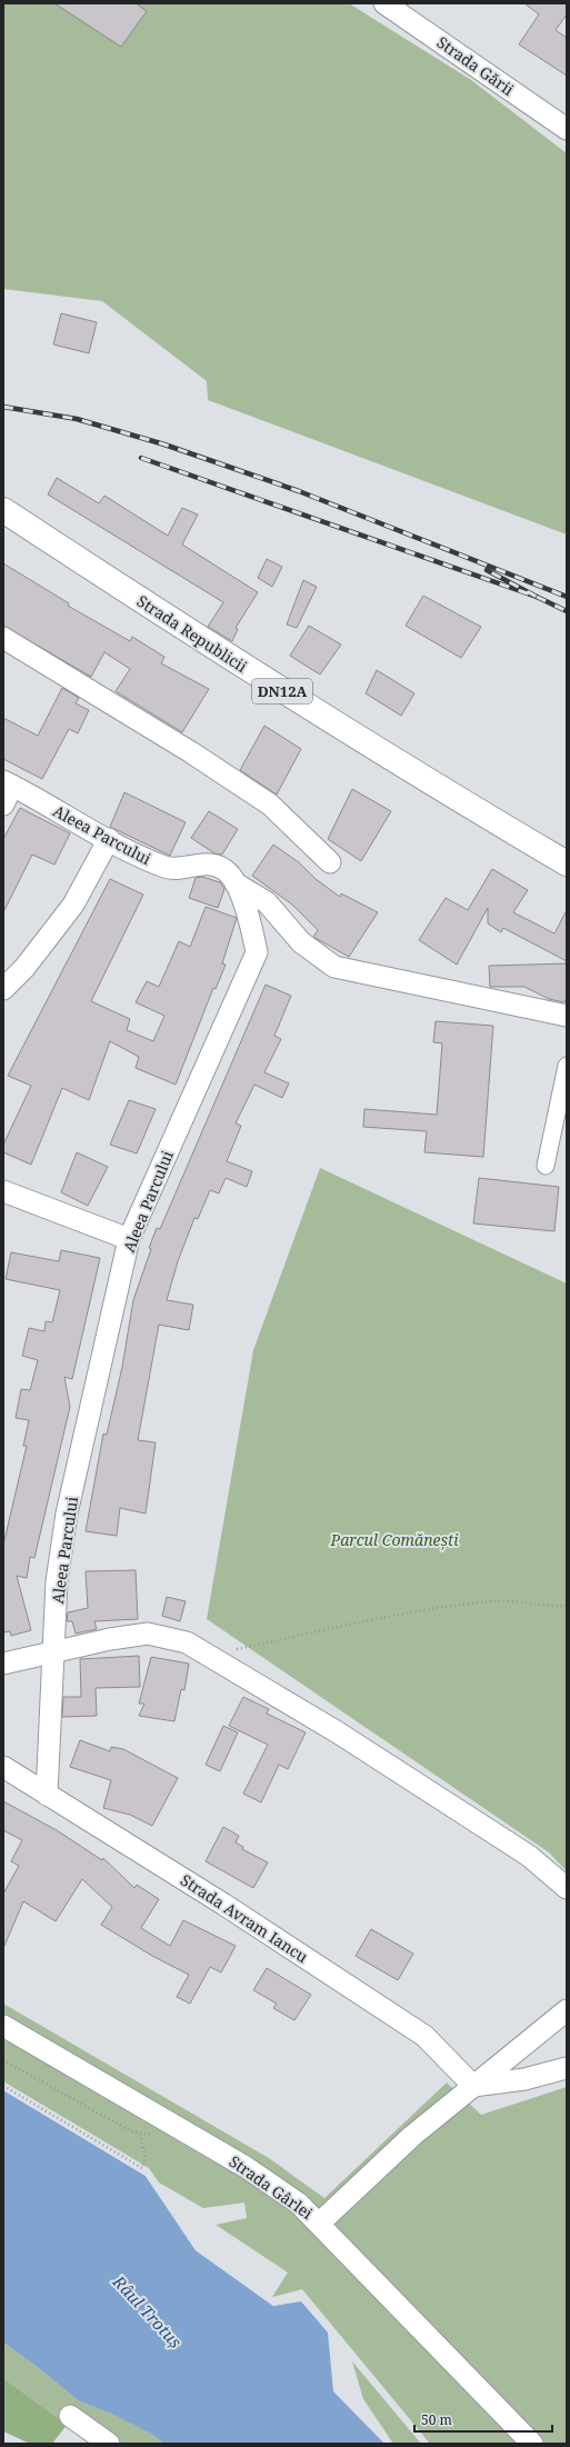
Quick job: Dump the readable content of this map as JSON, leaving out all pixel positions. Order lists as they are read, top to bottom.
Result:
{
  "streets": {
    "main road": ["Strada Republicii", "DN12A"],
    "street": [
      "Strada Gării",
      "Aleea Parcului",
      "Strada Avram Iancu",
      "Strada Gârlei"
    ]
  },
  "crossings": [
    ["Aleea Parcului", "Strada Avram Iancu"]
  ],
  "water": ["Râul Trotuș"],
  "parks": ["Parcul Comănești"],
  "scale_bar": "50 m"
}
